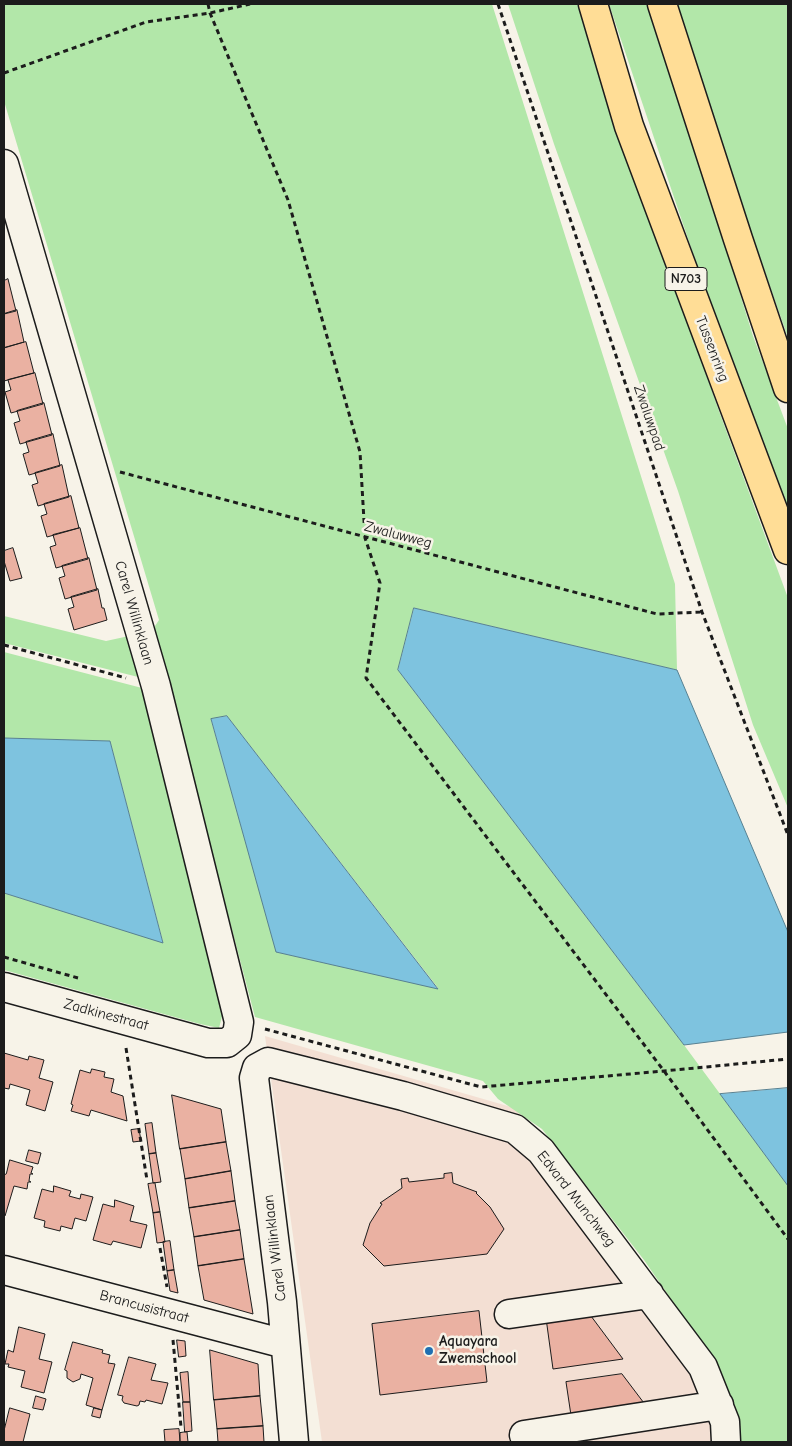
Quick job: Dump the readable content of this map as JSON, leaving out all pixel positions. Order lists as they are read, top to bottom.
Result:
{
  "streets": {
    "highway": ["N703", "Tussenring"],
    "street": [
      "Carel Willinklaan",
      "Zadkinestraat",
      "Edvard Munchweg",
      "Brancusistraat"
    ],
    "path": ["Zwaluwpad", "Zwaluwweg"]
  },
  "crossings": [
    ["Zwaluwpad", "Zwaluwweg"],
    ["Zwaluwweg", "Carel Willinklaan"],
    ["Carel Willinklaan", "Zadkinestraat"],
    ["Carel Willinklaan", "Edvard Munchweg"],
    ["Carel Willinklaan", "Brancusistraat"]
  ],
  "places": ["Aquayara Zwemschool"]
}
